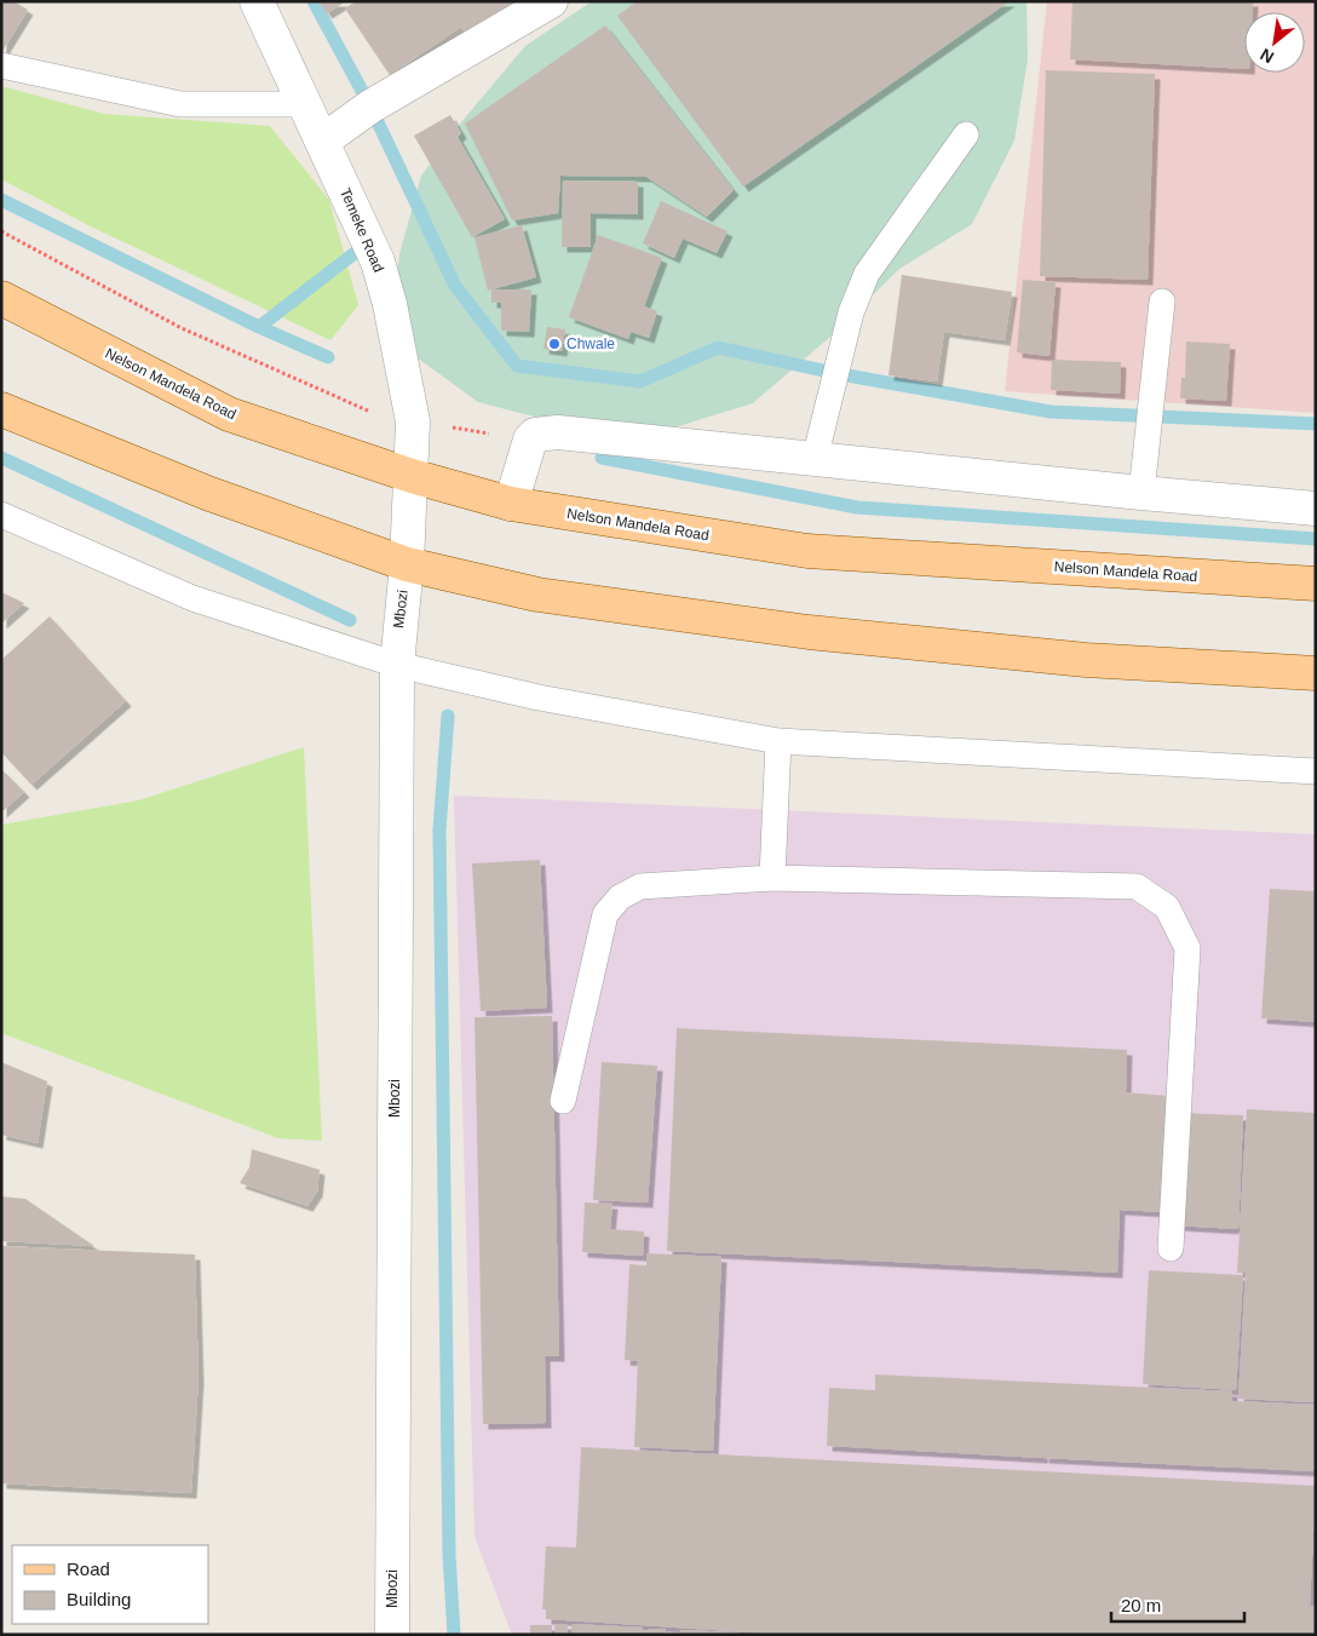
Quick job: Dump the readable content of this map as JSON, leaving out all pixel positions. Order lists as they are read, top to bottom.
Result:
{
  "streets": {
    "main road": ["Nelson Mandela Road"],
    "street": ["Temeke Road", "Mbozi"]
  },
  "crossings": [
    ["Temeke Road", "Nelson Mandela Road"],
    ["Temeke Road", "Mbozi"]
  ],
  "places": ["Chwale"],
  "legend": ["Road", "Building"],
  "scale_bar": "20 m",
  "north": "bottom left"
}
